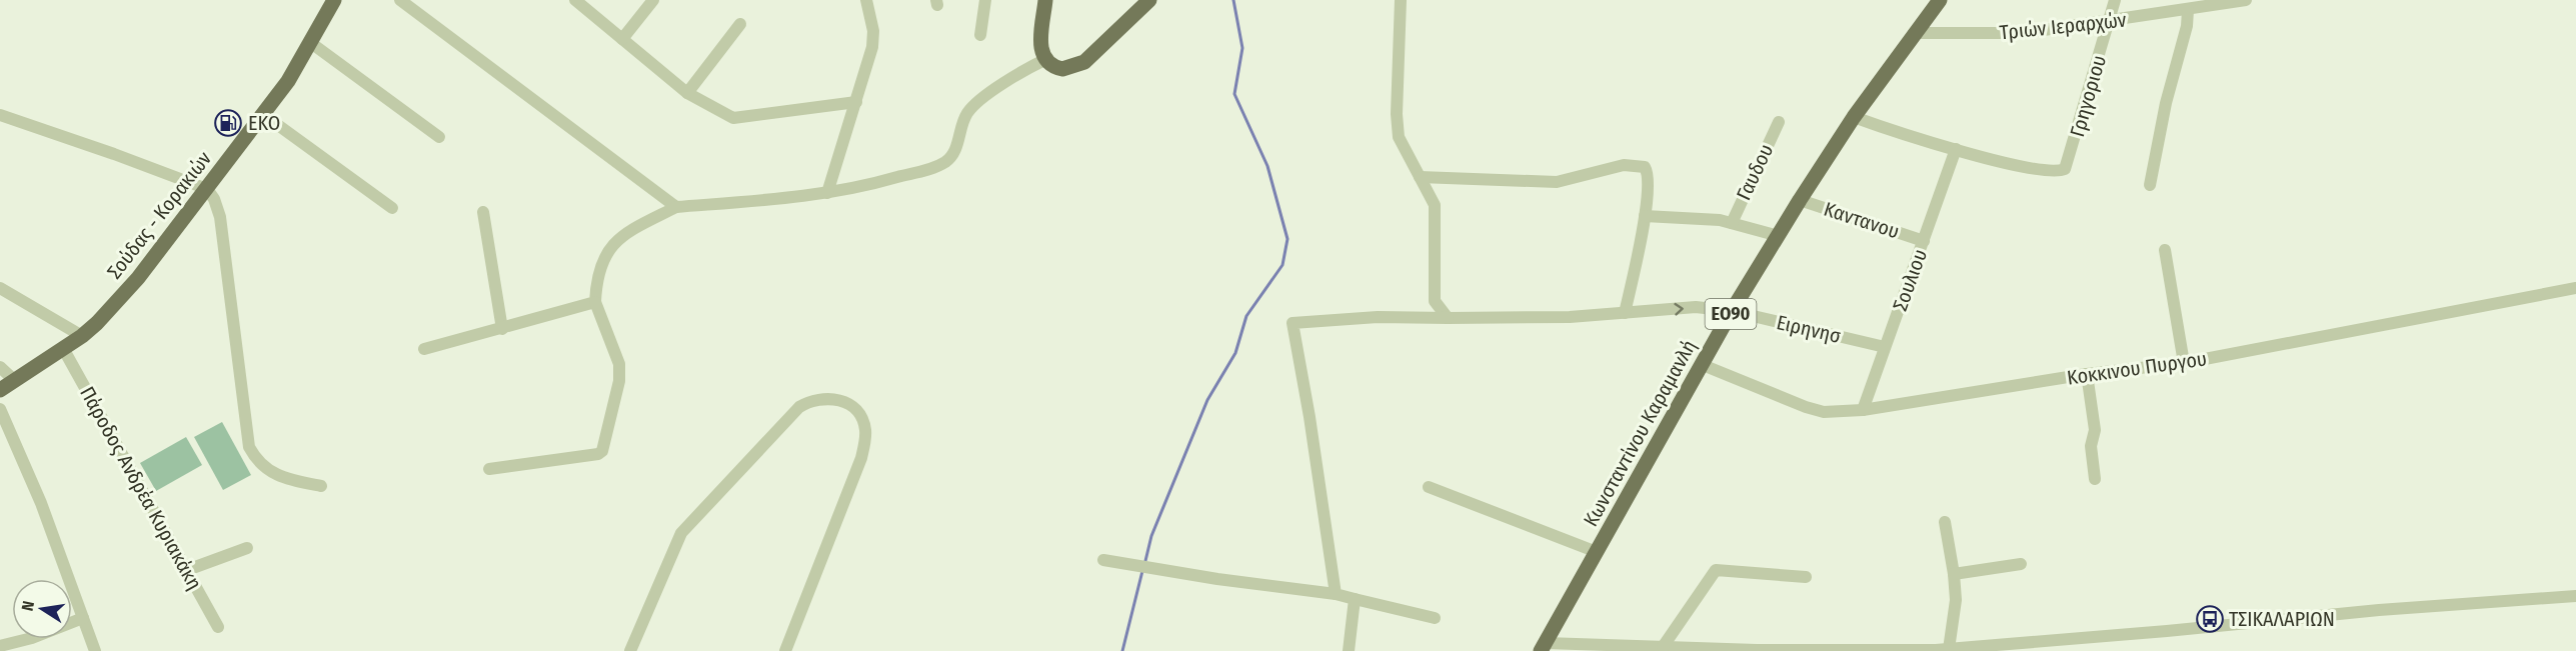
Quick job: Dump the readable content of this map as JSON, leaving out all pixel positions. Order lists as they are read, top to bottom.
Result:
{
  "streets": {
    "main road": ["Σούδας - Κορακιών", "ΕΟ90", "Κωνσταντίνου Καραμανλή"],
    "street": [
      "Τριών Ιεραρχών",
      "Γρηγοριου",
      "Γαυδου",
      "Καντανου",
      "Σουλιου",
      "Ειρηνησ",
      "Κοκκινου Πυργου",
      "Πάροδος Ανδρέα Κυριακάκη"
    ]
  },
  "crossings": [
    ["Τριών Ιεραρχών", "Γρηγοριου"],
    ["Τριών Ιεραρχών", "Κωνσταντίνου Καραμανλή"],
    ["Γρηγοριου", "Σουλιου"],
    ["Σούδας - Κορακιών", "Πάροδος Ανδρέα Κυριακάκη"],
    ["Καντανου", "Σουλιου"],
    ["Καντανου", "Κωνσταντίνου Καραμανλή"],
    ["Σουλιου", "Ειρηνησ"],
    ["Σουλιου", "Κοκκινου Πυργου"],
    ["Ειρηνησ", "Κωνσταντίνου Καραμανλή"],
    ["Κοκκινου Πυργου", "Κωνσταντίνου Καραμανλή"]
  ],
  "places": {
    "fuel station": ["EKO"],
    "bus stop": ["ΤΣΙΚΑΛΑΡΙΩΝ"]
  },
  "north": "left"
}
